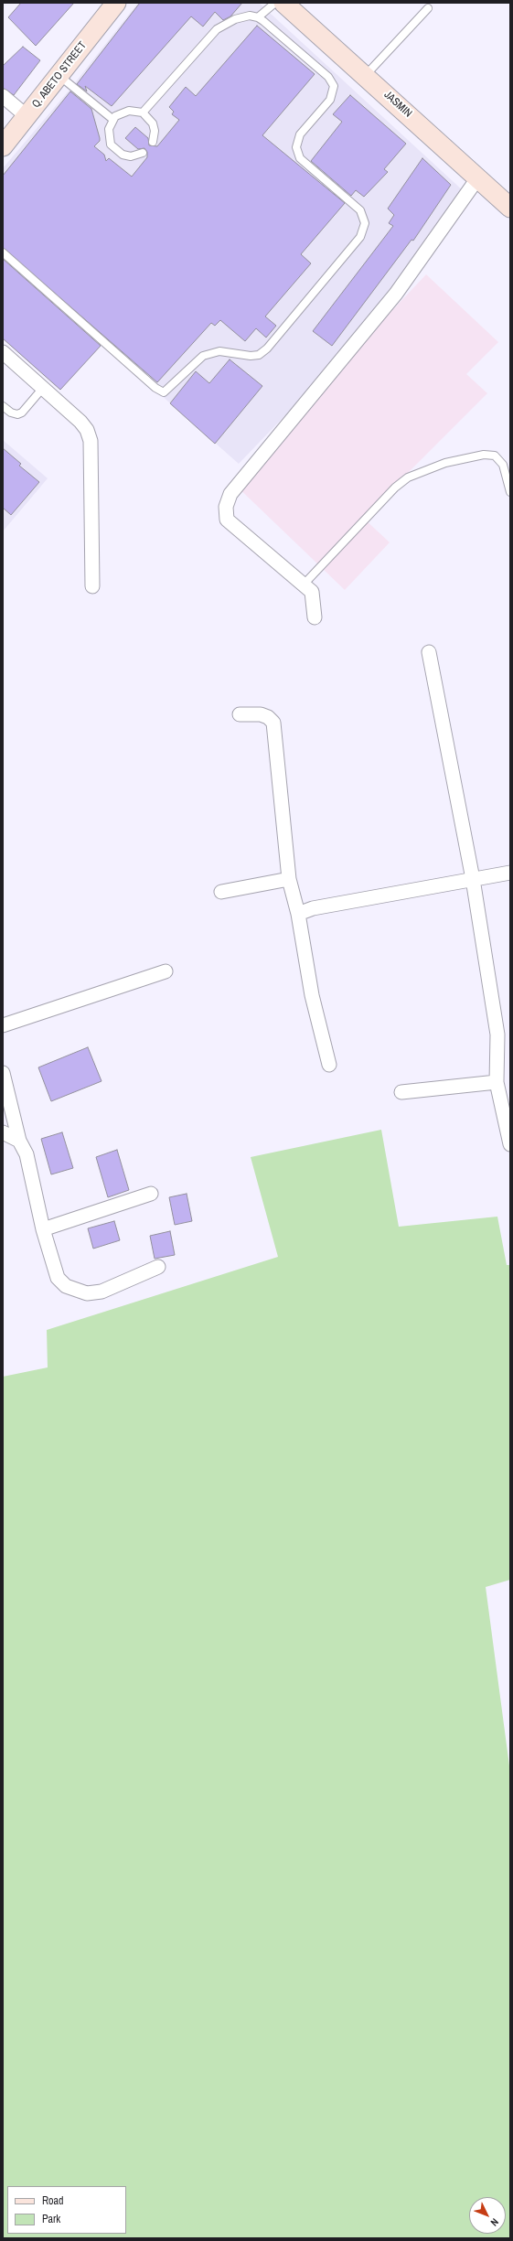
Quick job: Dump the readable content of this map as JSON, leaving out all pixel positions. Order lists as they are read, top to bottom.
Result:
{
  "streets": {
    "street": ["Q. ABETO STREET", "JASMIN"]
  },
  "legend": ["Road", "Park"],
  "north": "bottom right"
}
